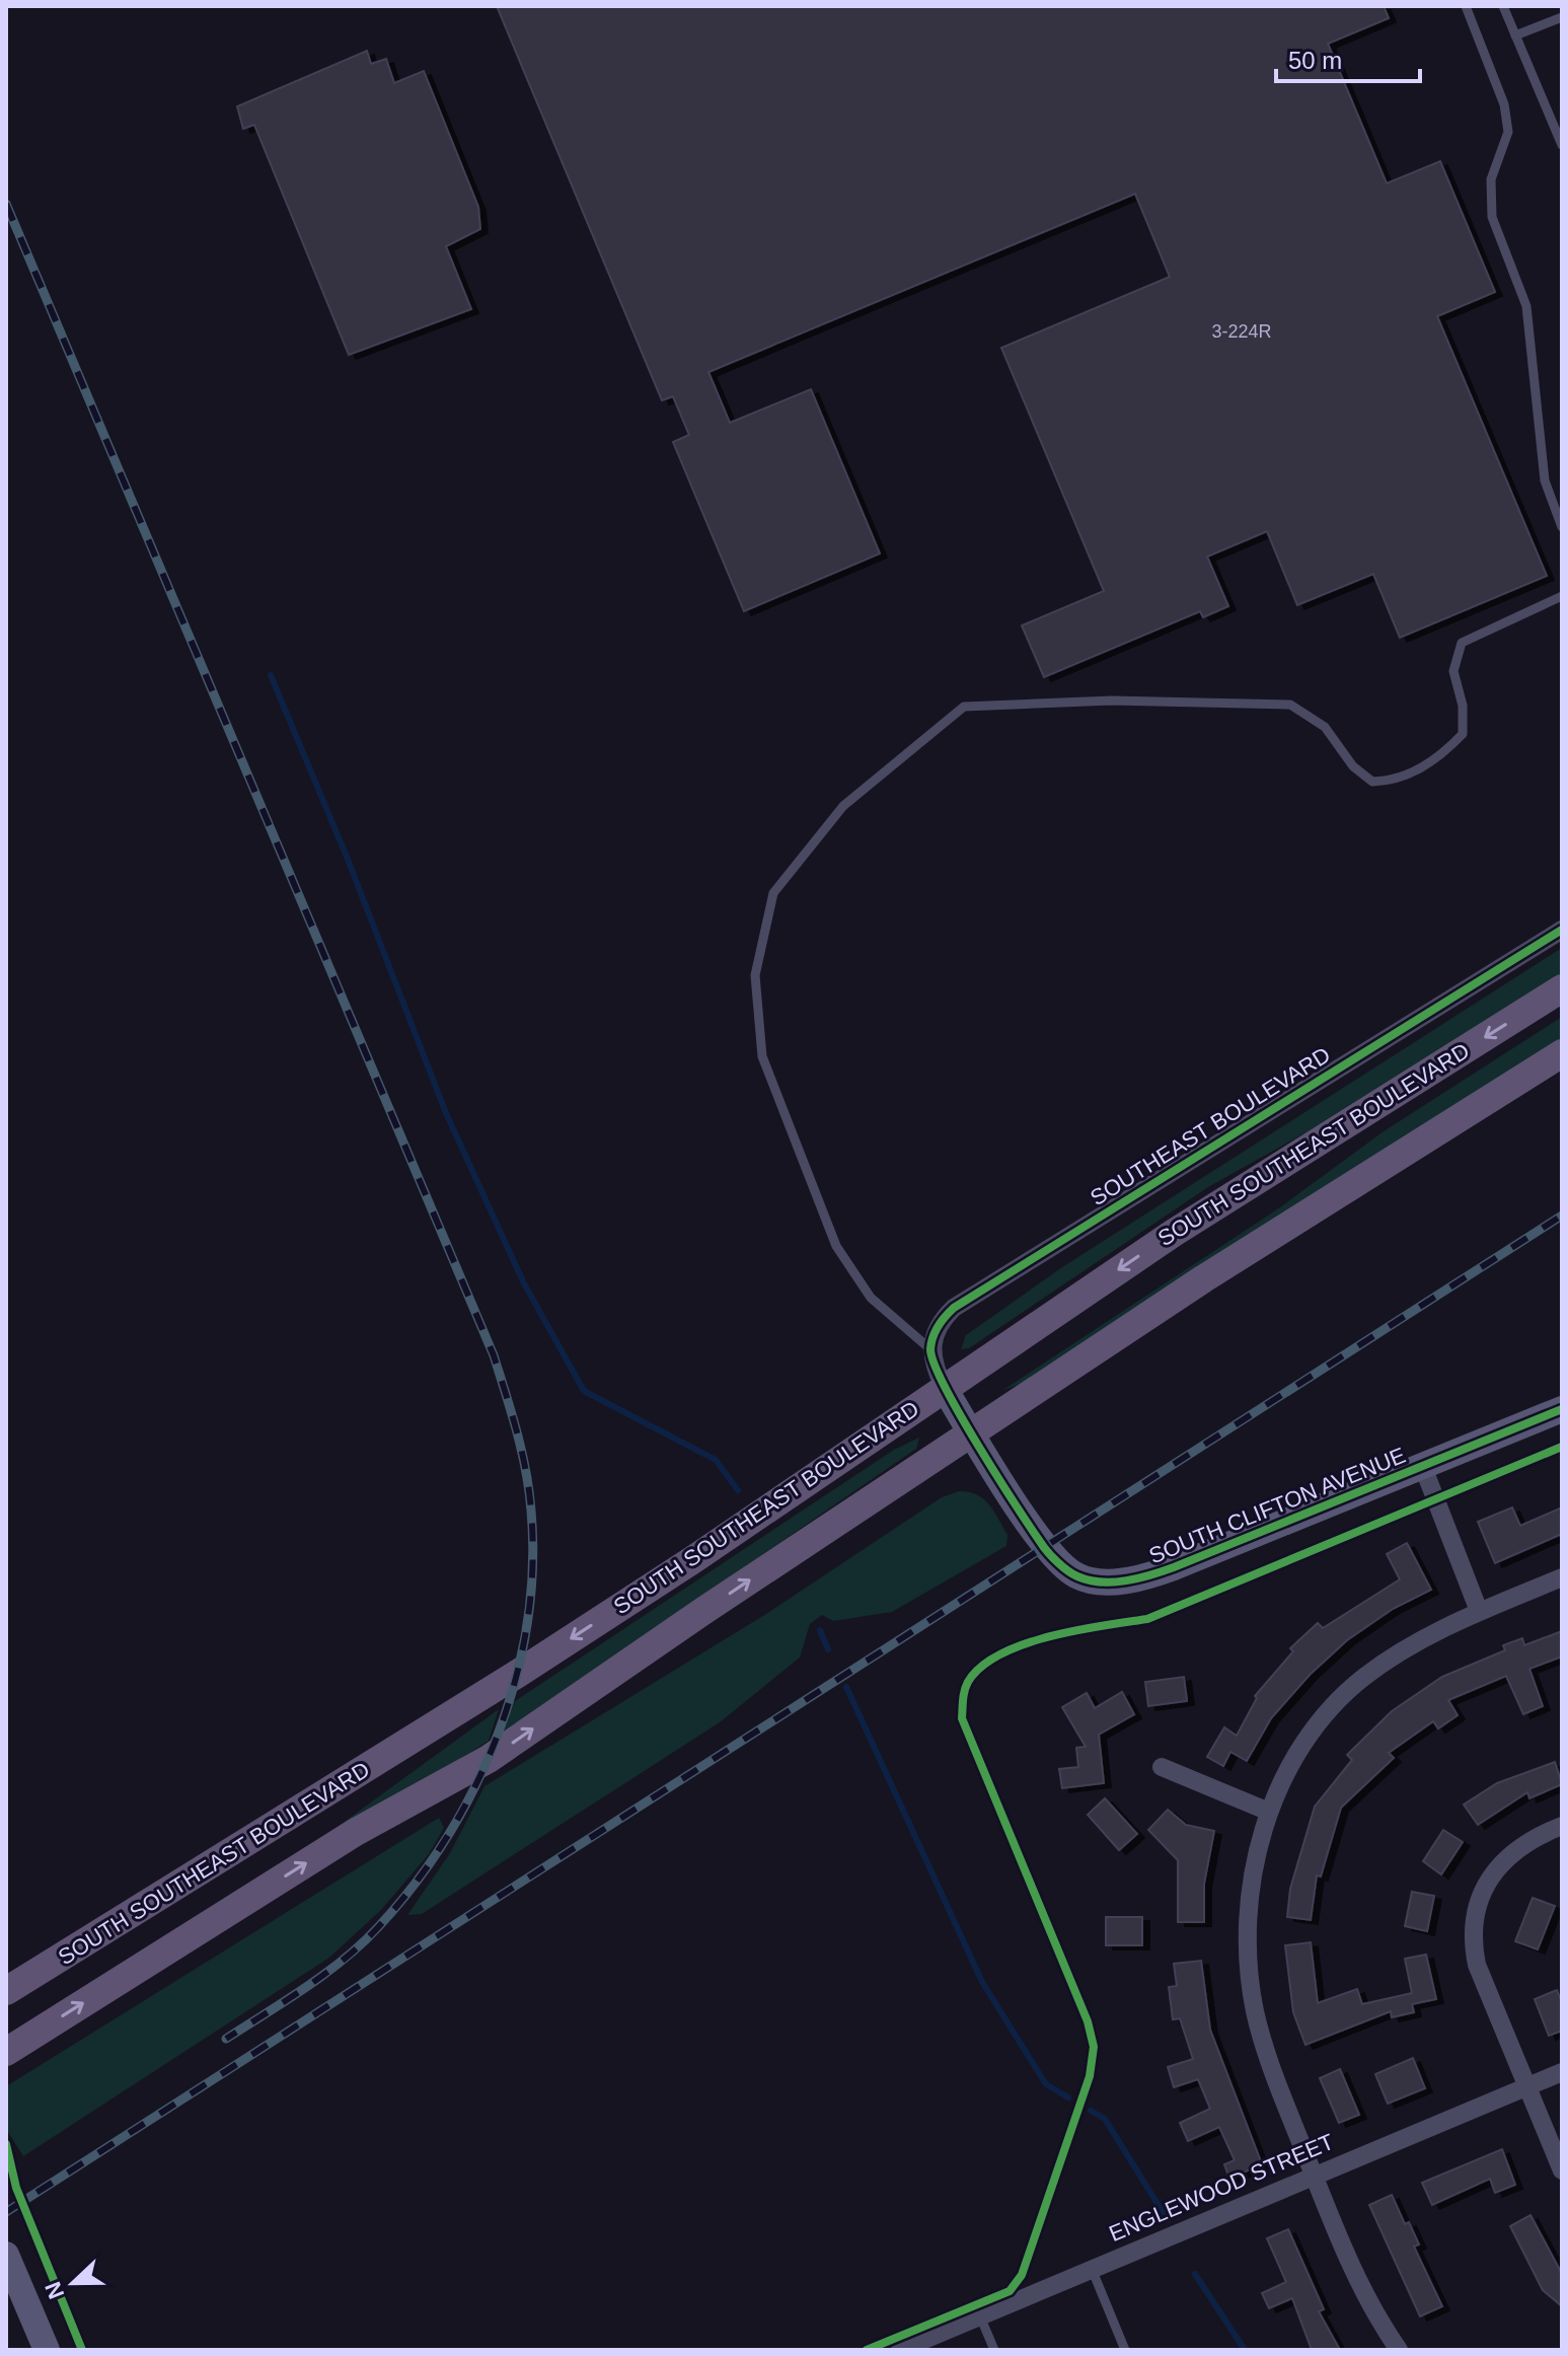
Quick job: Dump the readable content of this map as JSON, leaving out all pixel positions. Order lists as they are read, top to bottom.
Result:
{
  "streets": {
    "main road": ["SOUTH SOUTHEAST BOULEVARD"],
    "street": ["SOUTHEAST BOULEVARD", "SOUTH CLIFTON AVENUE", "ENGLEWOOD STREET"]
  },
  "crossings": [
    ["SOUTH SOUTHEAST BOULEVARD", "SOUTH CLIFTON AVENUE"]
  ],
  "house_numbers": ["3-224R"],
  "scale_bar": "50 m",
  "north": "left"
}
